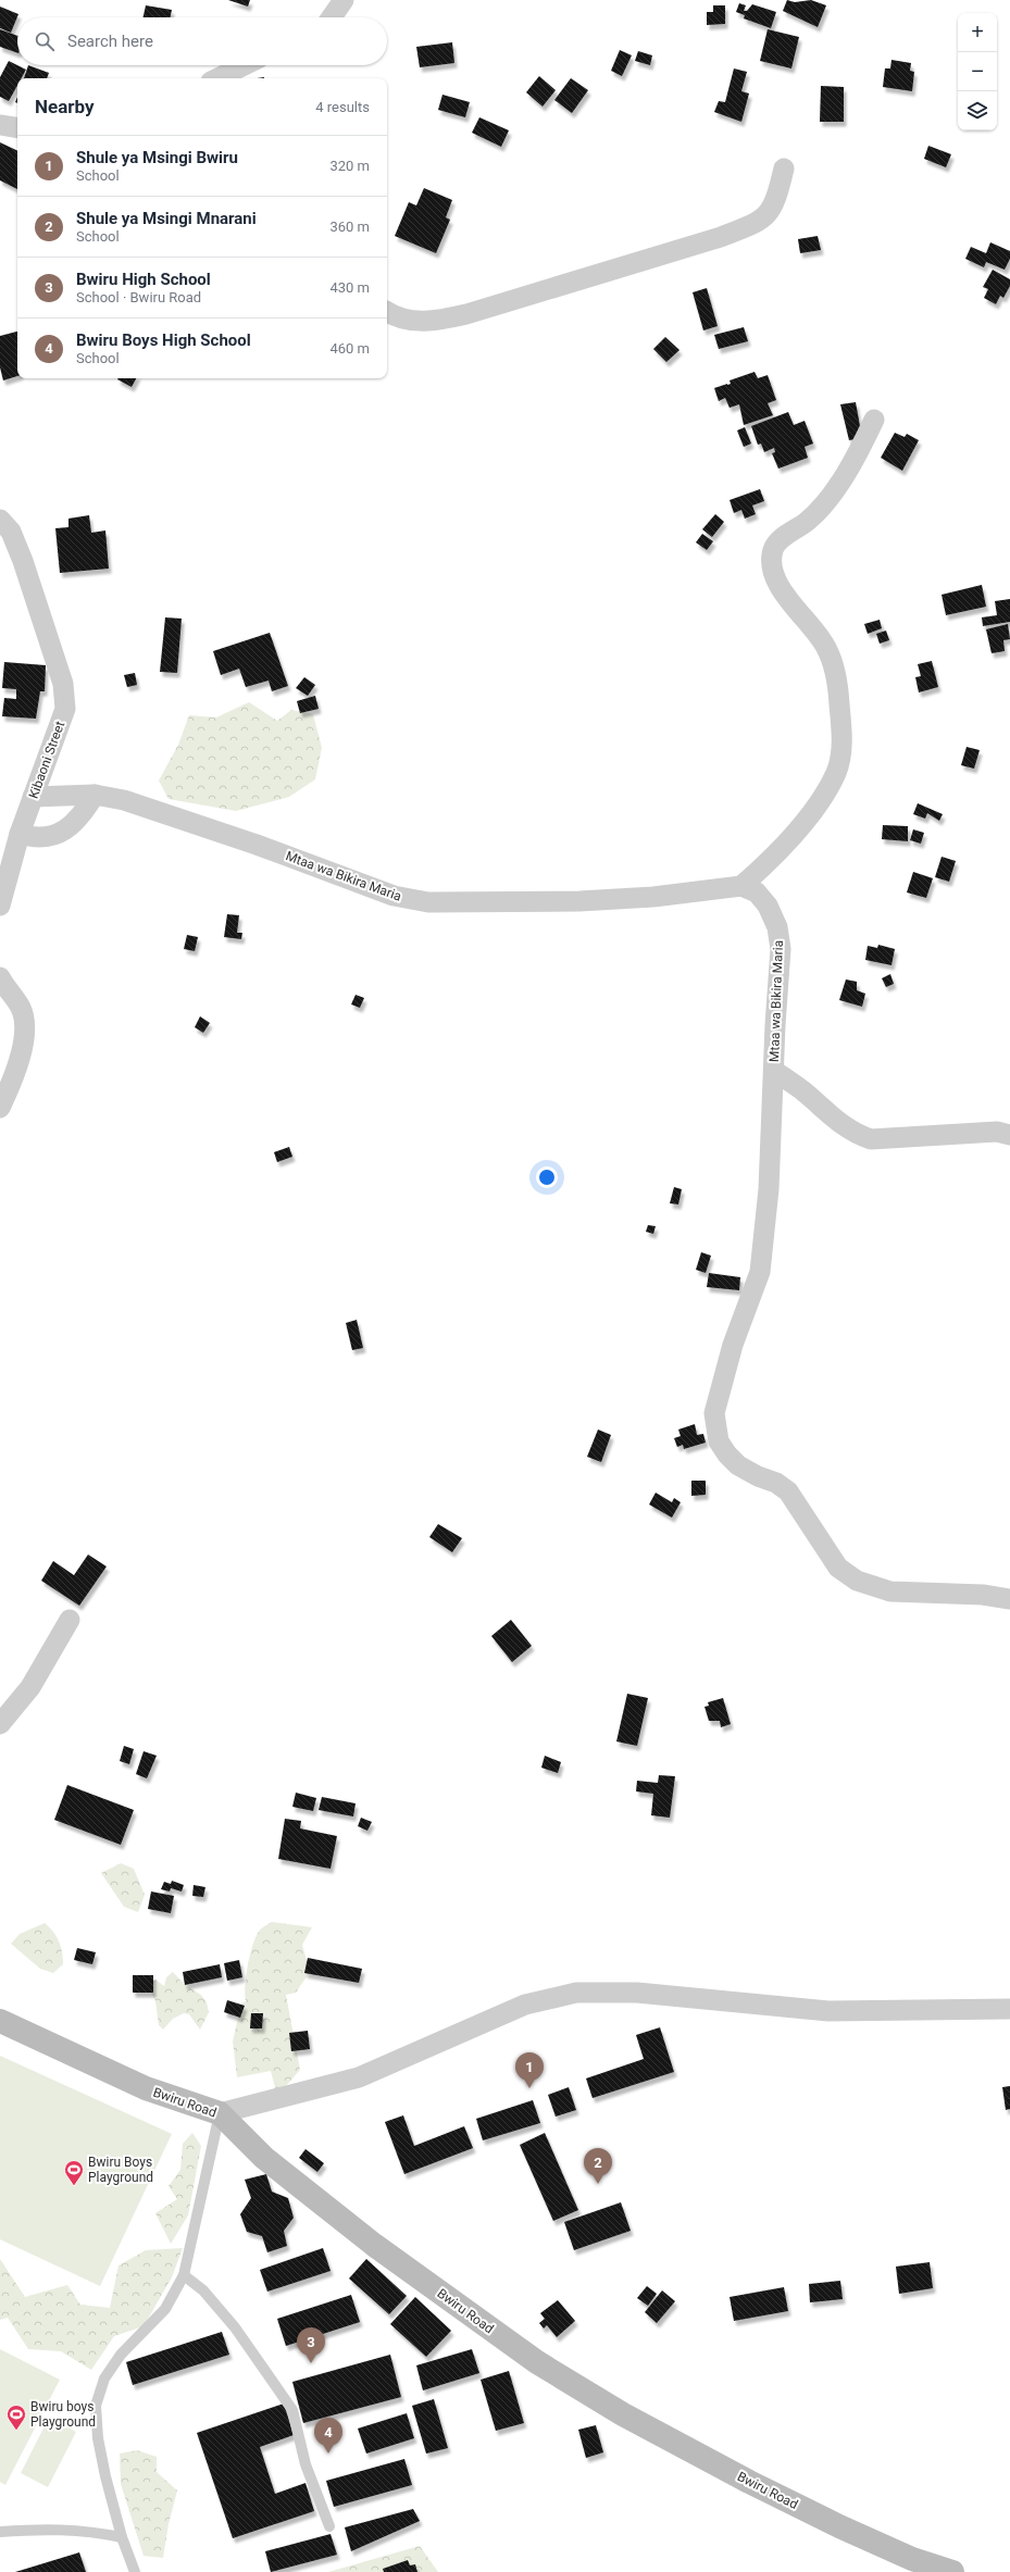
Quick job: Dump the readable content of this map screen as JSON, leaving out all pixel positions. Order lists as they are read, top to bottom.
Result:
{
  "streets": {
    "street": ["Kibaoni Street", "Mtaa wa Bikira Maria", "Bwiru Road"]
  },
  "crossings": [
    ["Kibaoni Street", "Mtaa wa Bikira Maria"]
  ],
  "places": {
    "sports": ["Bwiru Boys Playground", "Bwiru boys Playground"]
  },
  "page": {
    "map_buttons": ["+", "−"],
    "search": "Search here",
    "heading": ["Nearby", "4 results"],
    "list": [
      {
        "mark": "1",
        "name": "Shule ya Msingi Bwiru",
        "note": "School",
        "value": "320 m"
      },
      {
        "mark": "2",
        "name": "Shule ya Msingi Mnarani",
        "note": "School",
        "value": "360 m"
      },
      {
        "mark": "3",
        "name": "Bwiru High School",
        "note": "School · Bwiru Road",
        "value": "430 m"
      },
      {
        "mark": "4",
        "name": "Bwiru Boys High School",
        "note": "School",
        "value": "460 m"
      }
    ],
    "pins": [
      "1",
      "2",
      "3",
      "4"
    ]
  }
}
